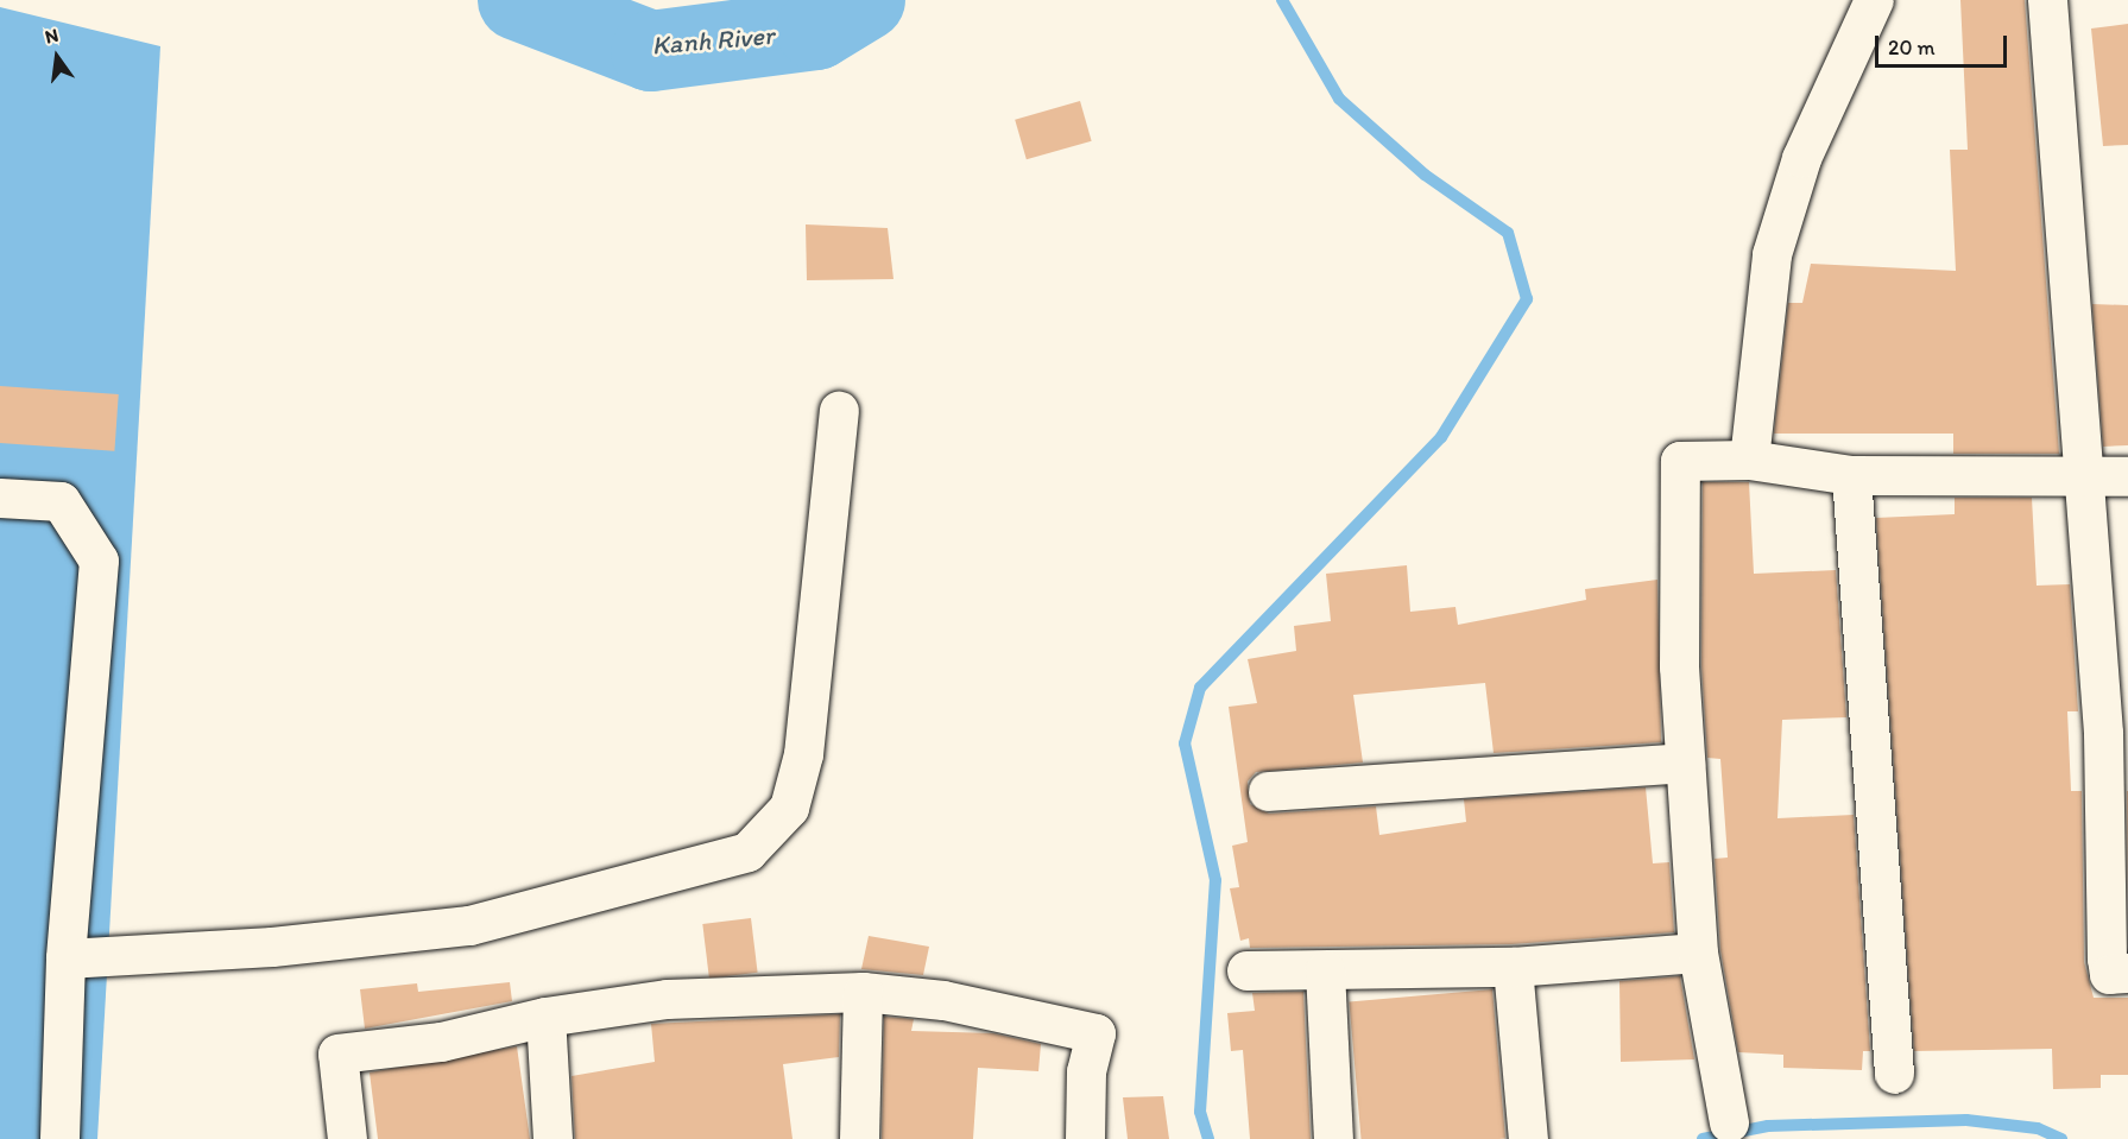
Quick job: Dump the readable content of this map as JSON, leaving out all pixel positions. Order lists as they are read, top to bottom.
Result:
{
  "water": ["Kanh River"],
  "scale_bar": "20 m",
  "north": "top"
}
